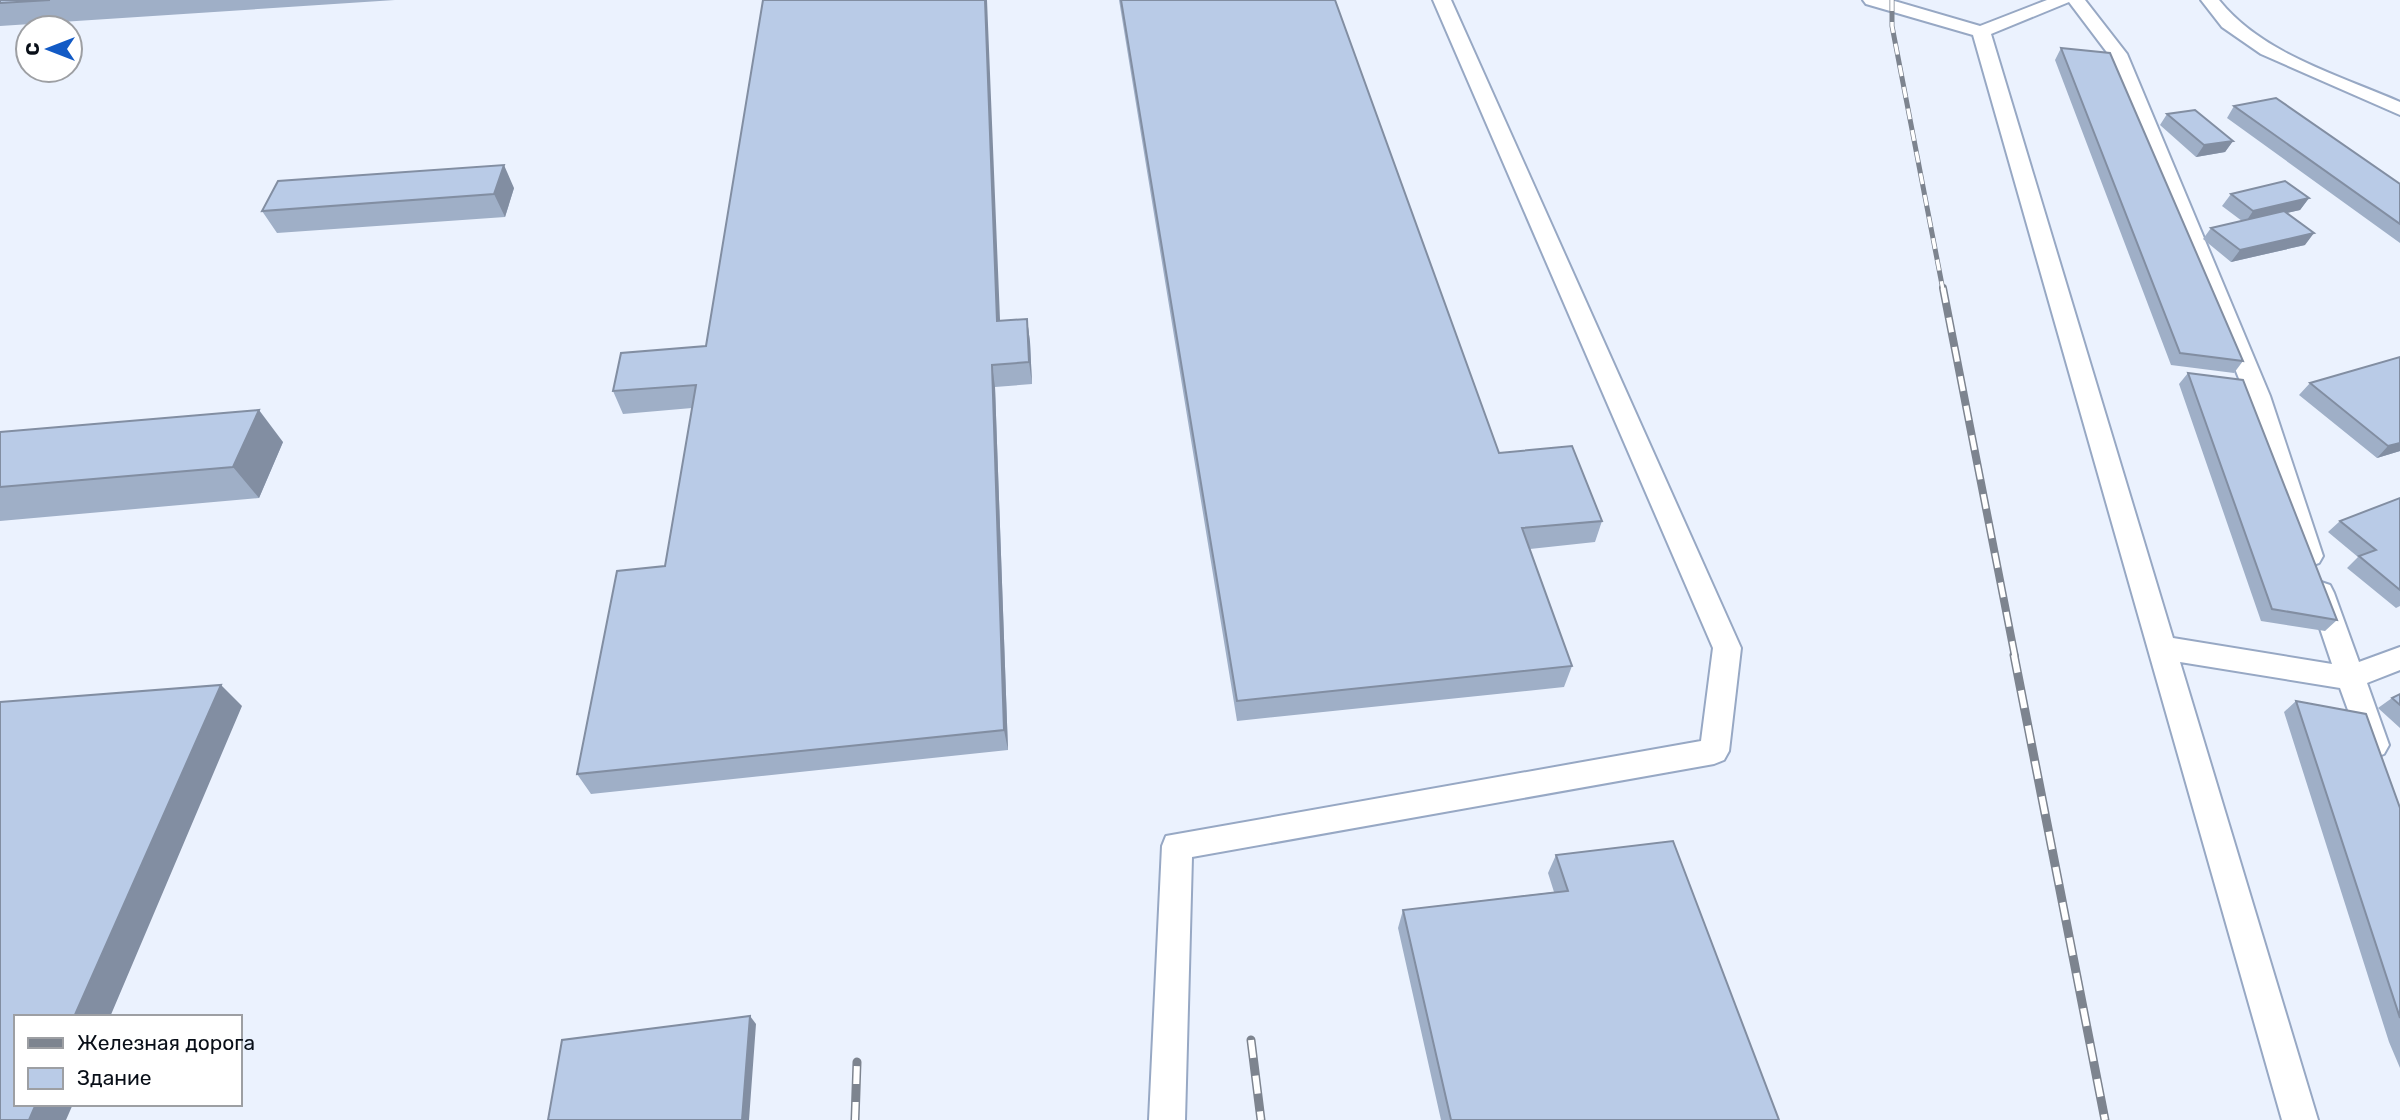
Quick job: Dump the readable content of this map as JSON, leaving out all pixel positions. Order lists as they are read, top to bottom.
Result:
{
  "legend": ["Железная дорога", "Здание"],
  "north": "left"
}
